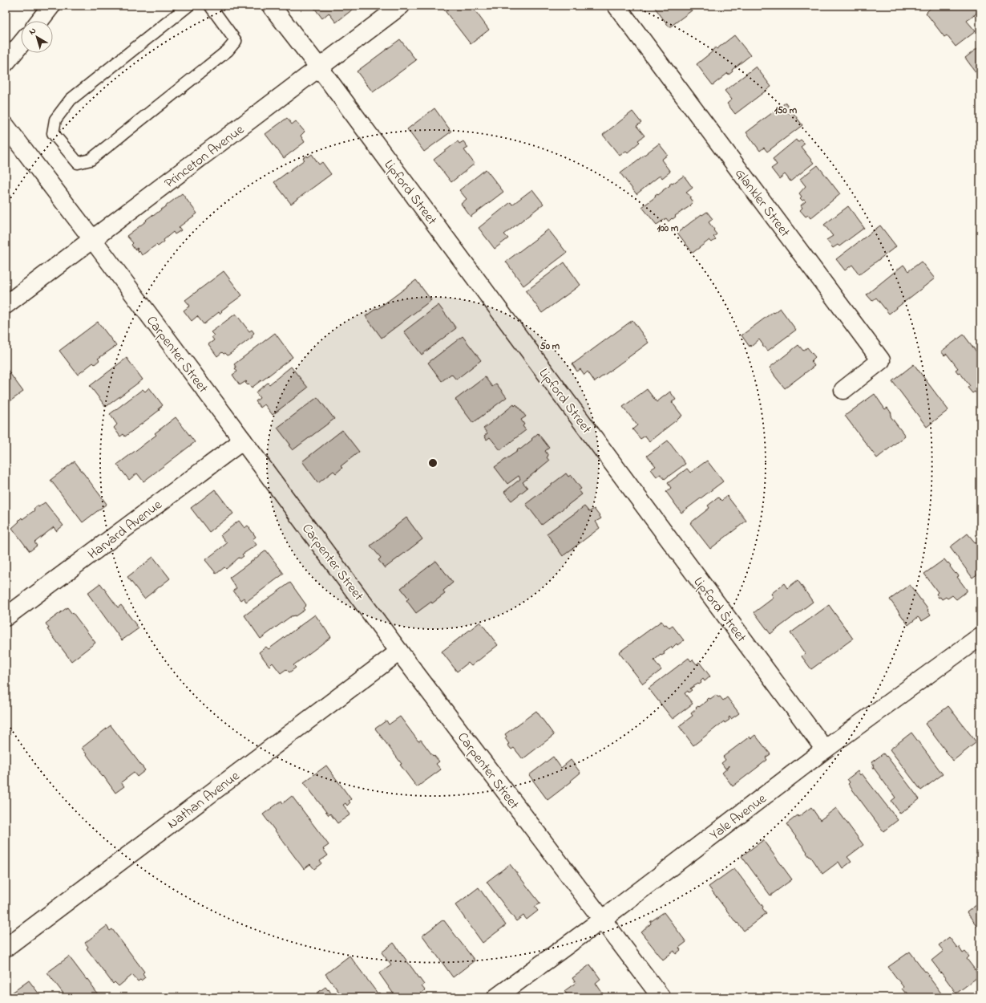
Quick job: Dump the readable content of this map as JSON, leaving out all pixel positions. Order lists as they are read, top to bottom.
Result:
{
  "streets": {
    "street": [
      "Princeton Avenue",
      "Lipford Street",
      "Glankler Street",
      "Carpenter Street",
      "Harvard Avenue",
      "Nathan Avenue",
      "Yale Avenue"
    ]
  },
  "crossings": [
    ["Princeton Avenue", "Lipford Street"],
    ["Princeton Avenue", "Carpenter Street"],
    ["Lipford Street", "Yale Avenue"],
    ["Carpenter Street", "Harvard Avenue"],
    ["Carpenter Street", "Nathan Avenue"],
    ["Carpenter Street", "Yale Avenue"]
  ],
  "north": "top left",
  "rings": ["150 m", "100 m", "50 m"]
}
